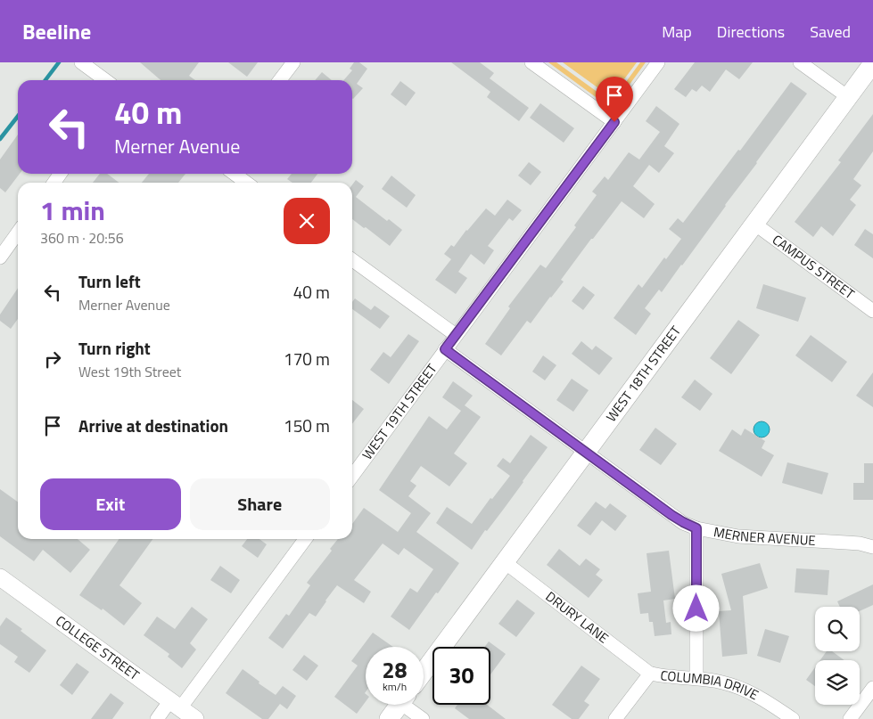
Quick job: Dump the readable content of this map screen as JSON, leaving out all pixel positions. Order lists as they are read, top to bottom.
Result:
{
  "streets": {
    "main road": ["WEST 18TH STREET"],
    "street": [
      "CAMPUS STREET",
      "WEST 19TH STREET",
      "MERNER AVENUE",
      "DRURY LANE",
      "COLLEGE STREET",
      "COLUMBIA DRIVE"
    ]
  },
  "crossings": [
    ["CAMPUS STREET", "WEST 18TH STREET"],
    ["WEST 18TH STREET", "MERNER AVENUE"],
    ["WEST 18TH STREET", "DRURY LANE"],
    ["WEST 19TH STREET", "MERNER AVENUE"],
    ["DRURY LANE", "COLUMBIA DRIVE"]
  ],
  "page": {
    "header": "Beeline",
    "nav": ["Map", "Directions", "Saved"],
    "turn": ["40 m", "Merner Avenue"],
    "heading": ["1 min", "360 m · 20:56"],
    "list": [
      {
        "name": "Turn left",
        "note": "Merner Avenue",
        "value": "40 m"
      },
      {
        "name": "Turn right",
        "note": "West 19th Street",
        "value": "170 m"
      },
      {
        "name": "Arrive at destination",
        "value": "150 m"
      }
    ],
    "buttons": ["Exit", "Share"],
    "speed": "28 km/h",
    "limit": "30"
  }
}
